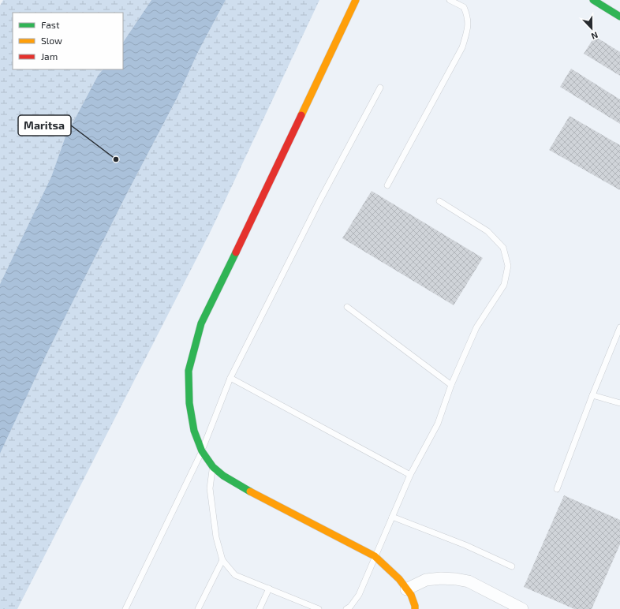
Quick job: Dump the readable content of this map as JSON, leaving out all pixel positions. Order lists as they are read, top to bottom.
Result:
{
  "places": ["Maritsa"],
  "legend": ["Fast", "Slow", "Jam"],
  "north": "bottom"
}
